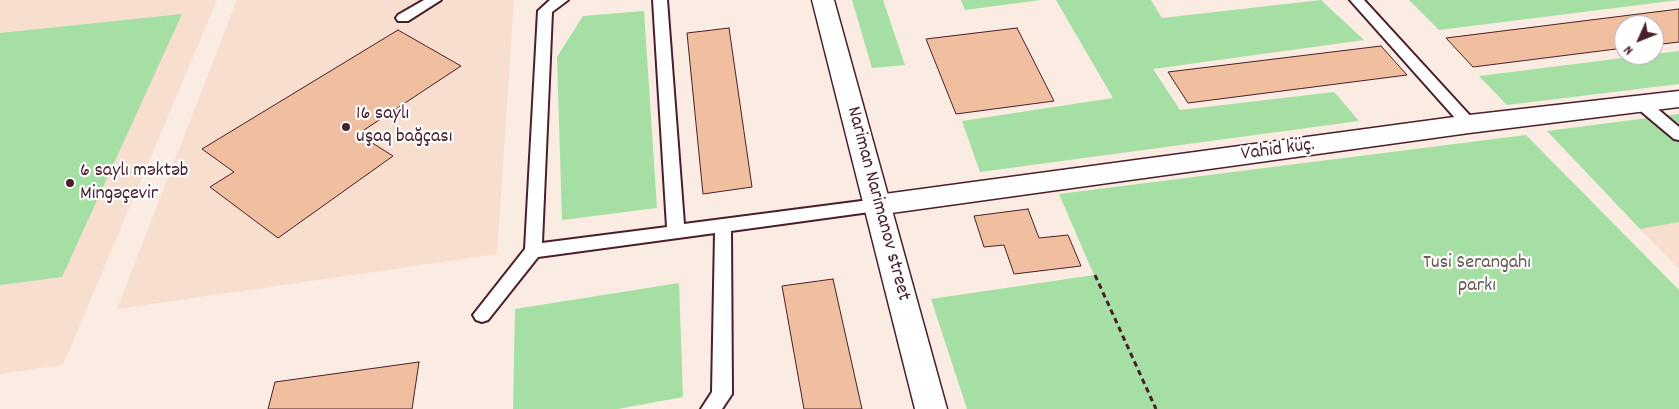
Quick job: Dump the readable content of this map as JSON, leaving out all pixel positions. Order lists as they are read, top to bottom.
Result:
{
  "streets": {
    "street": ["Vahid küç.", "Nariman Narimanov street"]
  },
  "crossings": [
    ["Vahid küç.", "Nariman Narimanov street"]
  ],
  "parks": ["Tusi Serangahı parkı"],
  "places": ["16 saylı uşaq bağçası", "6 saylı məktəb Mingəçevir"],
  "north": "bottom left"
}
